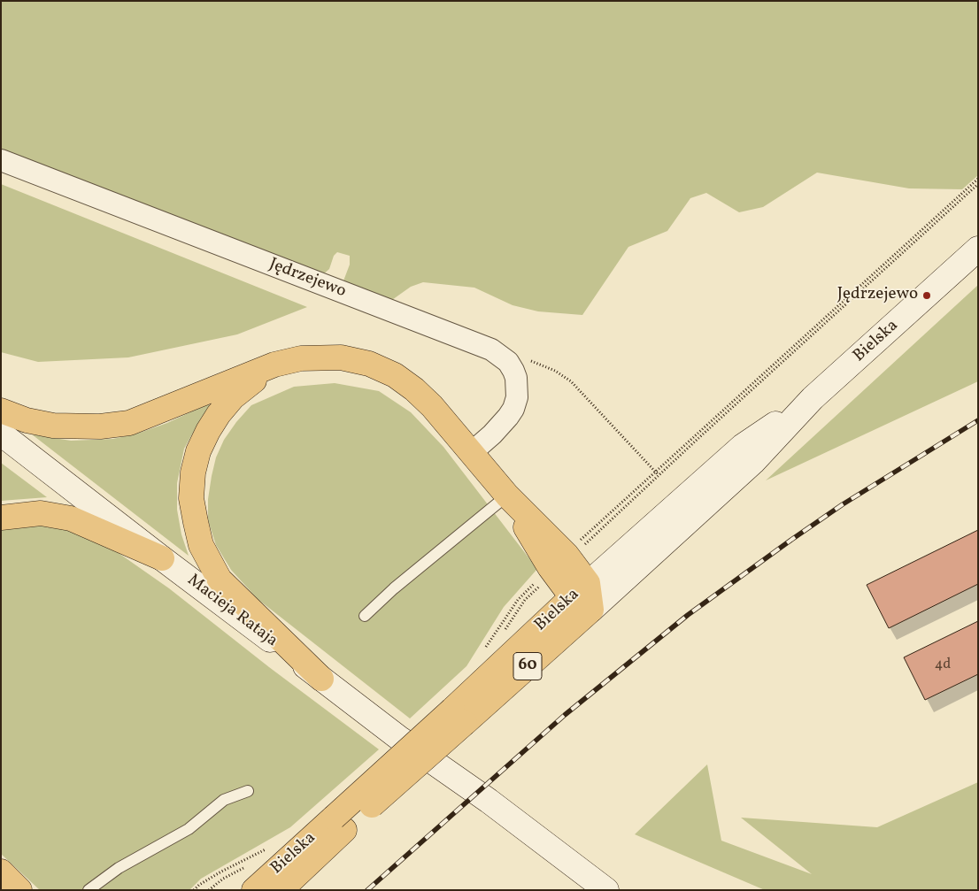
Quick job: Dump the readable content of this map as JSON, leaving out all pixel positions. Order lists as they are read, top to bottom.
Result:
{
  "streets": {
    "main road": ["Bielska", "Macieja Rataja", "60"],
    "street": ["Jędrzejewo"]
  },
  "places": ["Jędrzejewo"],
  "house_numbers": ["4d"]
}
